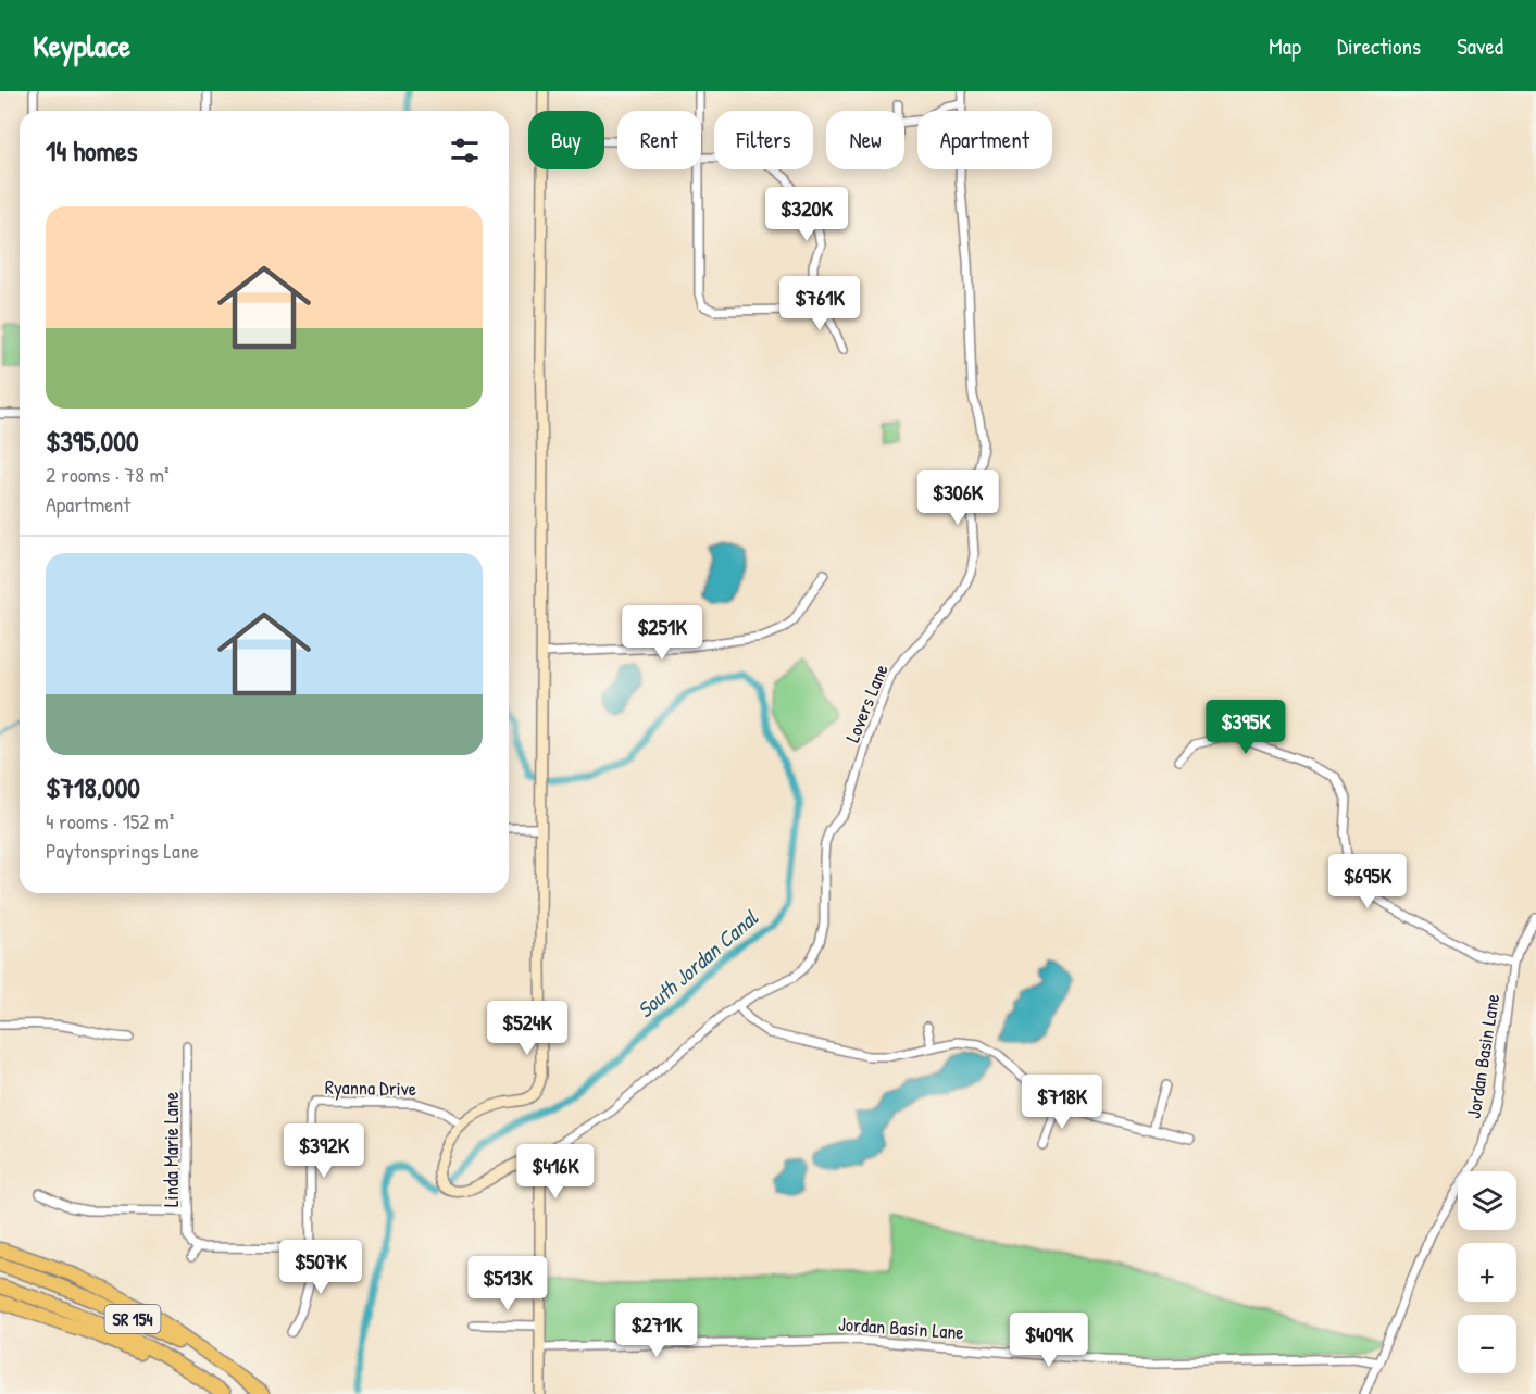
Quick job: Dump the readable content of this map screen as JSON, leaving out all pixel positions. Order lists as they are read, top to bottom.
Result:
{
  "streets": {
    "highway": ["SR 154"],
    "street": [
      "Lovers Lane",
      "Jordan Basin Lane",
      "Ryanna Drive",
      "Linda Marie Lane"
    ]
  },
  "water": ["South Jordan Canal"],
  "page": {
    "header": "Keyplace",
    "nav": ["Map", "Directions", "Saved"],
    "chip": [
      "Buy",
      "Rent",
      "Filters",
      "New",
      "Apartment"
    ],
    "heading": "14 homes",
    "price": [
      "$320K",
      "$761K",
      "$306K",
      "$251K",
      "$395K",
      "$695K",
      "$524K",
      "$718K",
      "$392K",
      "$416K",
      "$507K",
      "$513K",
      "$271K",
      "$409K"
    ],
    "list": [
      {
        "name": "$395,000",
        "note": "2 rooms · 78 m² · Apartment"
      },
      {
        "name": "$718,000",
        "note": "4 rooms · 152 m² · Paytonsprings Lane"
      }
    ],
    "map_buttons": ["+", "−"]
  }
}
